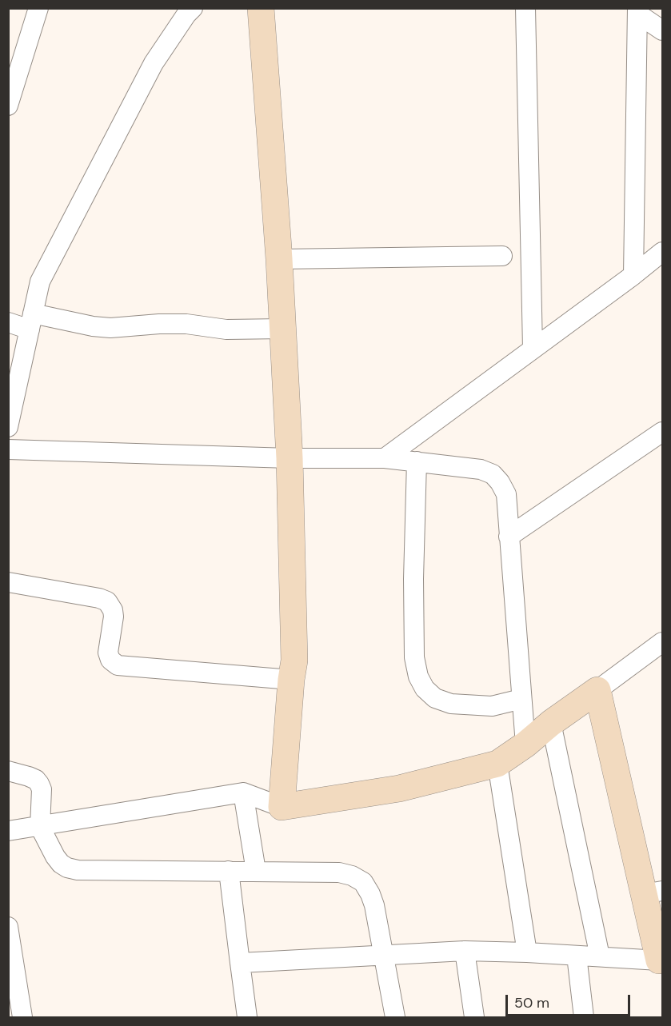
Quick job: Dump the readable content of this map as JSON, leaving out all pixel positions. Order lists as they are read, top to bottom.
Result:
{
  "scale_bar": "50 m"
}
